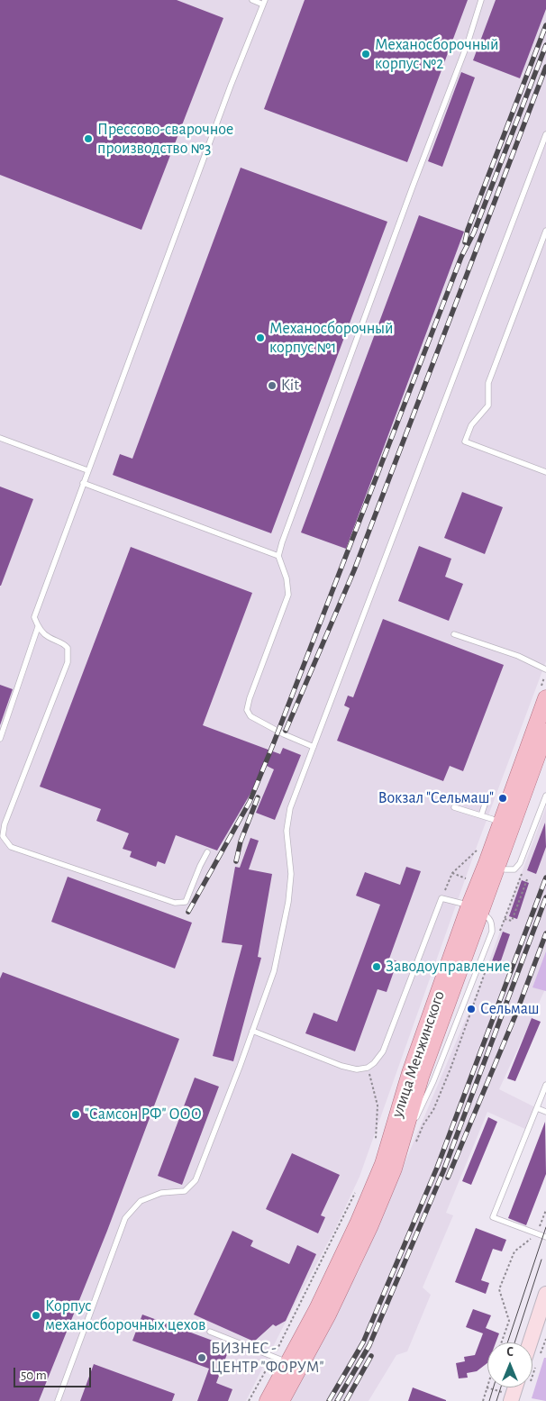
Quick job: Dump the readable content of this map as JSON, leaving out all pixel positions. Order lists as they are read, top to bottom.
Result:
{
  "streets": {
    "main road": ["улица Менжинского"]
  },
  "places": [
    "Механосборочный корпус №2",
    "Прессово-сварочное производство №3",
    "Механосборочный корпус №1",
    "Kit",
    "Вокзал \"Сельмаш\"",
    "Заводоуправление",
    "Сельмаш",
    "\"Самсон РФ\" ООО",
    "Корпус механосборочных цехов",
    "БИЗНЕС - ЦЕНТР \"ФОРУМ\""
  ],
  "scale_bar": "50 m",
  "north": "top"
}
